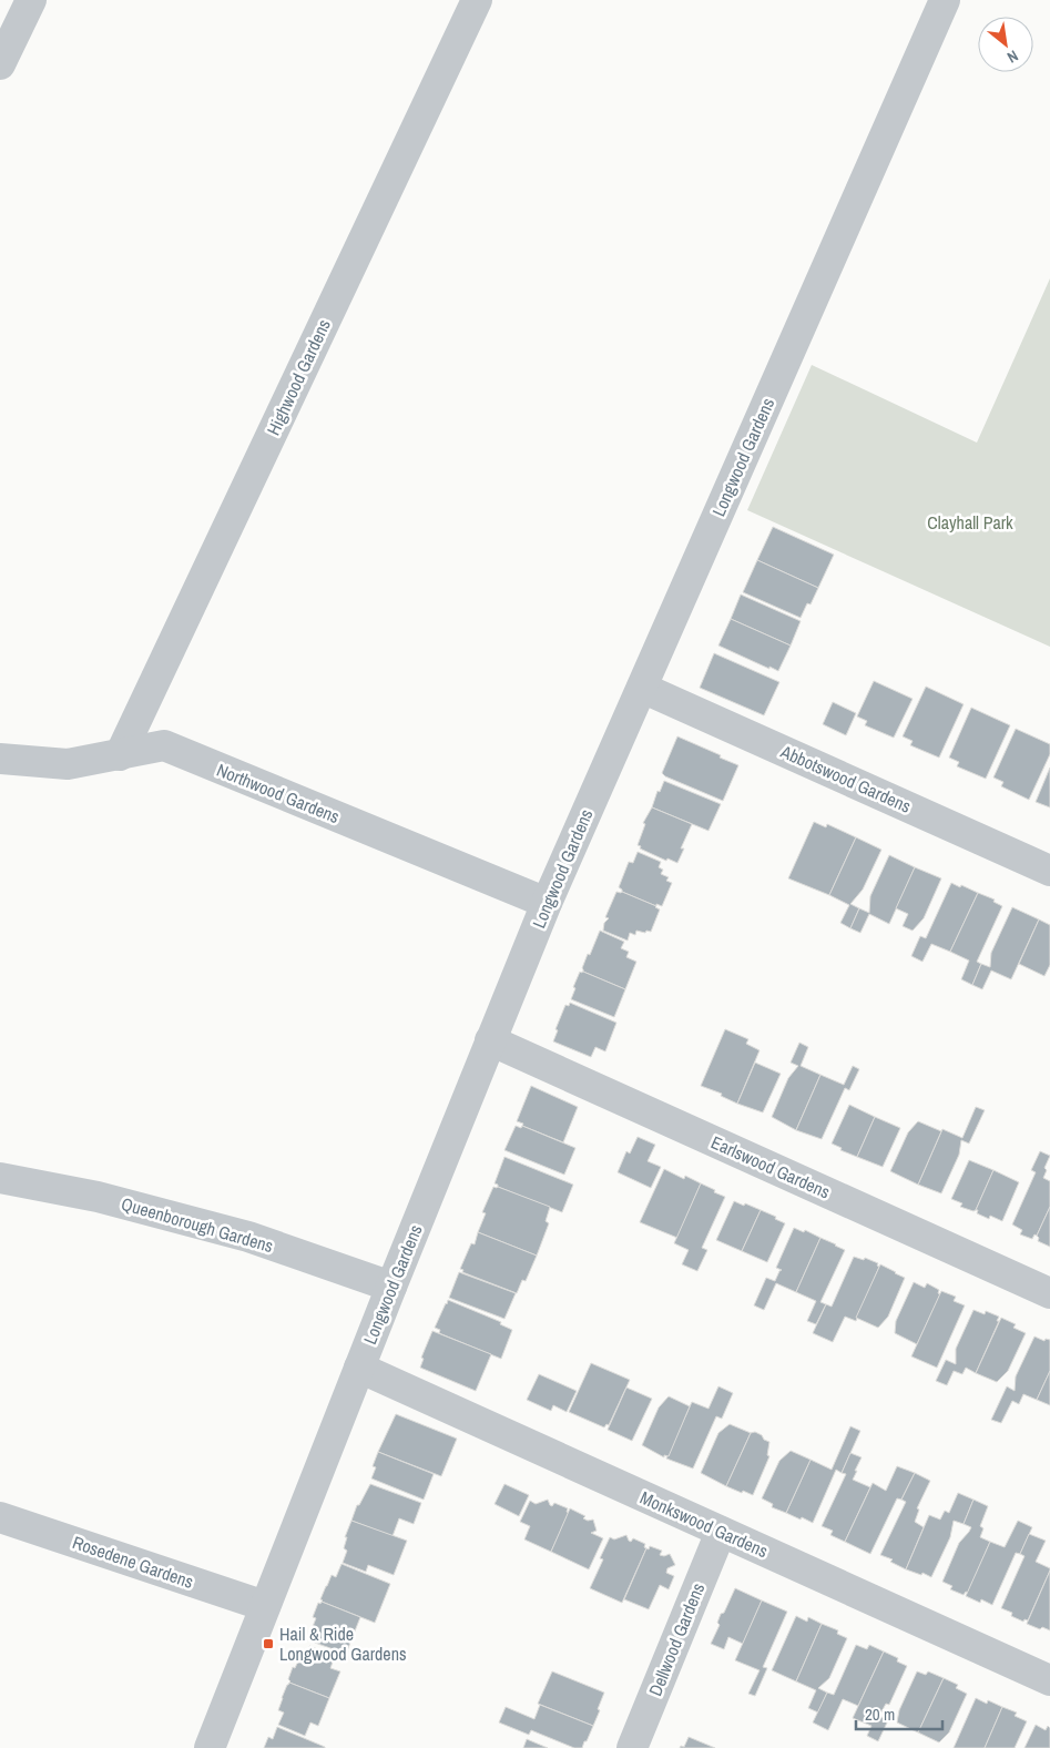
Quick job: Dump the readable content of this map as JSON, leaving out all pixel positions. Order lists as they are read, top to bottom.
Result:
{
  "streets": {
    "street": [
      "Highwood Gardens",
      "Longwood Gardens",
      "Abbotswood Gardens",
      "Northwood Gardens",
      "Earlswood Gardens",
      "Queenborough Gardens",
      "Monkswood Gardens",
      "Rosedene Gardens",
      "Dellwood Gardens"
    ]
  },
  "crossings": [
    ["Highwood Gardens", "Northwood Gardens"],
    ["Longwood Gardens", "Abbotswood Gardens"],
    ["Longwood Gardens", "Northwood Gardens"],
    ["Longwood Gardens", "Earlswood Gardens"],
    ["Longwood Gardens", "Queenborough Gardens"],
    ["Longwood Gardens", "Monkswood Gardens"],
    ["Longwood Gardens", "Rosedene Gardens"],
    ["Monkswood Gardens", "Dellwood Gardens"]
  ],
  "parks": ["Clayhall Park"],
  "places": {
    "transit": ["Hail & Ride Longwood Gardens"]
  },
  "scale_bar": "20 m",
  "north": "bottom right"
}
